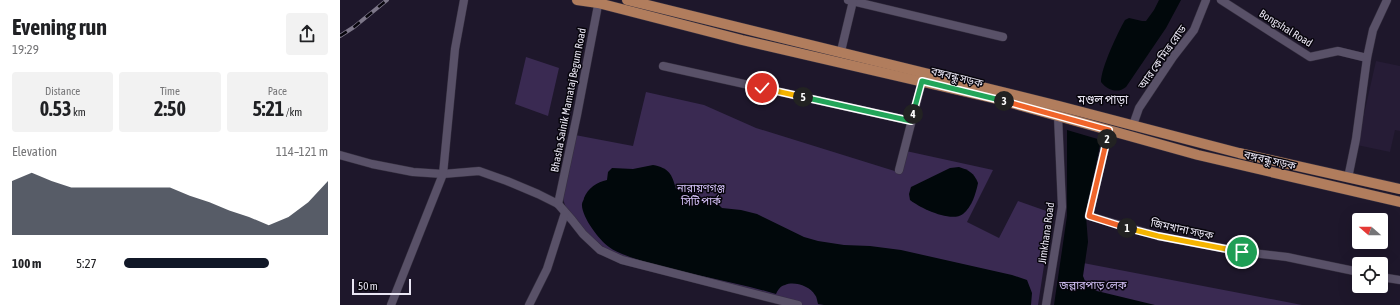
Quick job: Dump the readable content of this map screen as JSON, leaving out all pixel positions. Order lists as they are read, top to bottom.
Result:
{
  "streets": {
    "main road": ["বঙ্গবন্ধু সড়ক"],
    "street": [
      "Bongshal Road",
      "আর কে মিত্র রোড",
      "Bhasha Sainik Mamataj Begum Road",
      "জিমখানা সড়ক",
      "Jimkhana Road"
    ]
  },
  "crossings": [
    ["আর কে মিত্র রোড", "বঙ্গবন্ধু সড়ক"],
    ["বঙ্গবন্ধু সড়ক", "Bhasha Sainik Mamataj Begum Road"],
    ["বঙ্গবন্ধু সড়ক", "জিমখানা সড়ক"],
    ["বঙ্গবন্ধু সড়ক", "Jimkhana Road"]
  ],
  "districts": ["মণ্ডল পাড়া"],
  "parks": ["নারায়ণগঞ্জ সিটি পার্ক", "জল্লারপাড় লেক"],
  "scale_bar": "50 m",
  "north": "left",
  "page": {
    "heading": ["Evening run", "19:29"],
    "stats": [
      ["Distance", "0.53 km"],
      ["Time", "2:50"],
      ["Pace", "5:21 /km"]
    ],
    "pins": [
      "5",
      "3",
      "4",
      "2",
      "1"
    ],
    "chart": ["Elevation", "114–121 m"],
    "list": [
      {
        "name": "100 m",
        "note": "5:27"
      }
    ],
    "scale": "50 m"
  }
}
